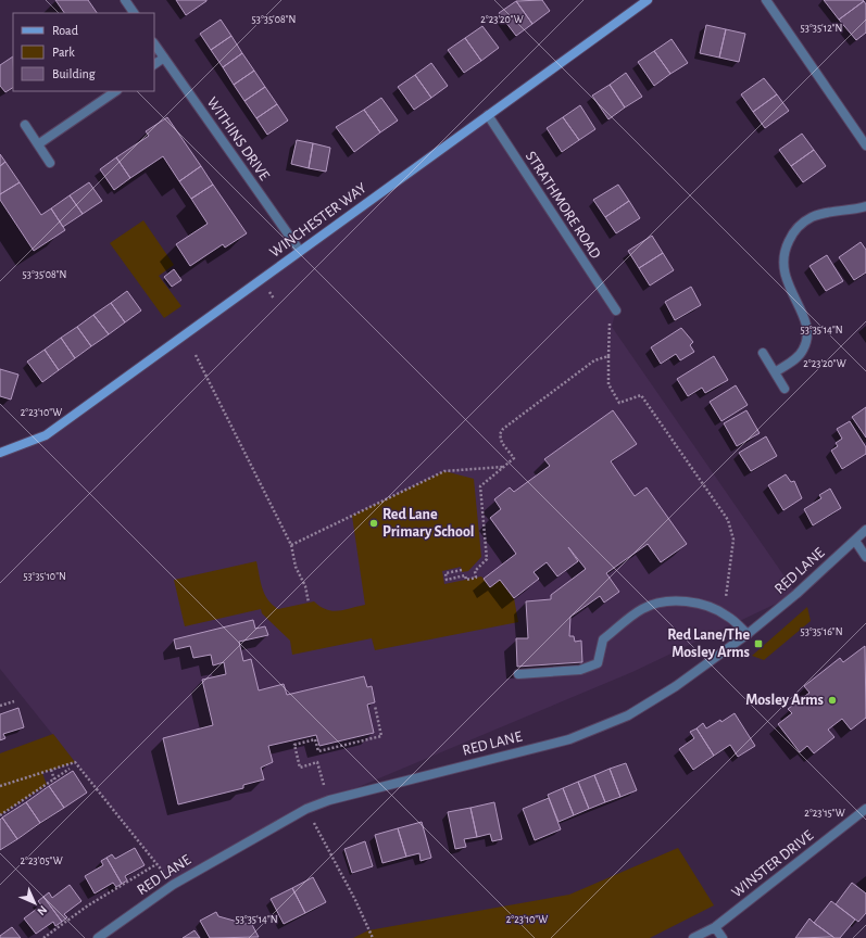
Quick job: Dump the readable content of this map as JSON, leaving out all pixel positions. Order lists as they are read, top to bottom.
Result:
{
  "streets": {
    "street": [
      "WITHINS DRIVE",
      "STRATHMORE ROAD",
      "WINCHESTER WAY",
      "RED LANE",
      "WINSTER DRIVE"
    ]
  },
  "crossings": [
    ["WITHINS DRIVE", "WINCHESTER WAY"],
    ["STRATHMORE ROAD", "WINCHESTER WAY"]
  ],
  "places": {
    "other": ["Red Lane Primary School", "Mosley Arms"],
    "transit": ["Red Lane/The Mosley Arms"]
  },
  "legend": ["Road", "Park", "Building"],
  "north": "bottom right",
  "coordinates": [
    "53°35'08\"N",
    "2°23'20\"W",
    "53°35'12\"N",
    "53°35'14\"N",
    "2°23'10\"W",
    "53°35'10\"N",
    "53°35'16\"N",
    "2°23'15\"W",
    "2°23'05\"W"
  ]
}
